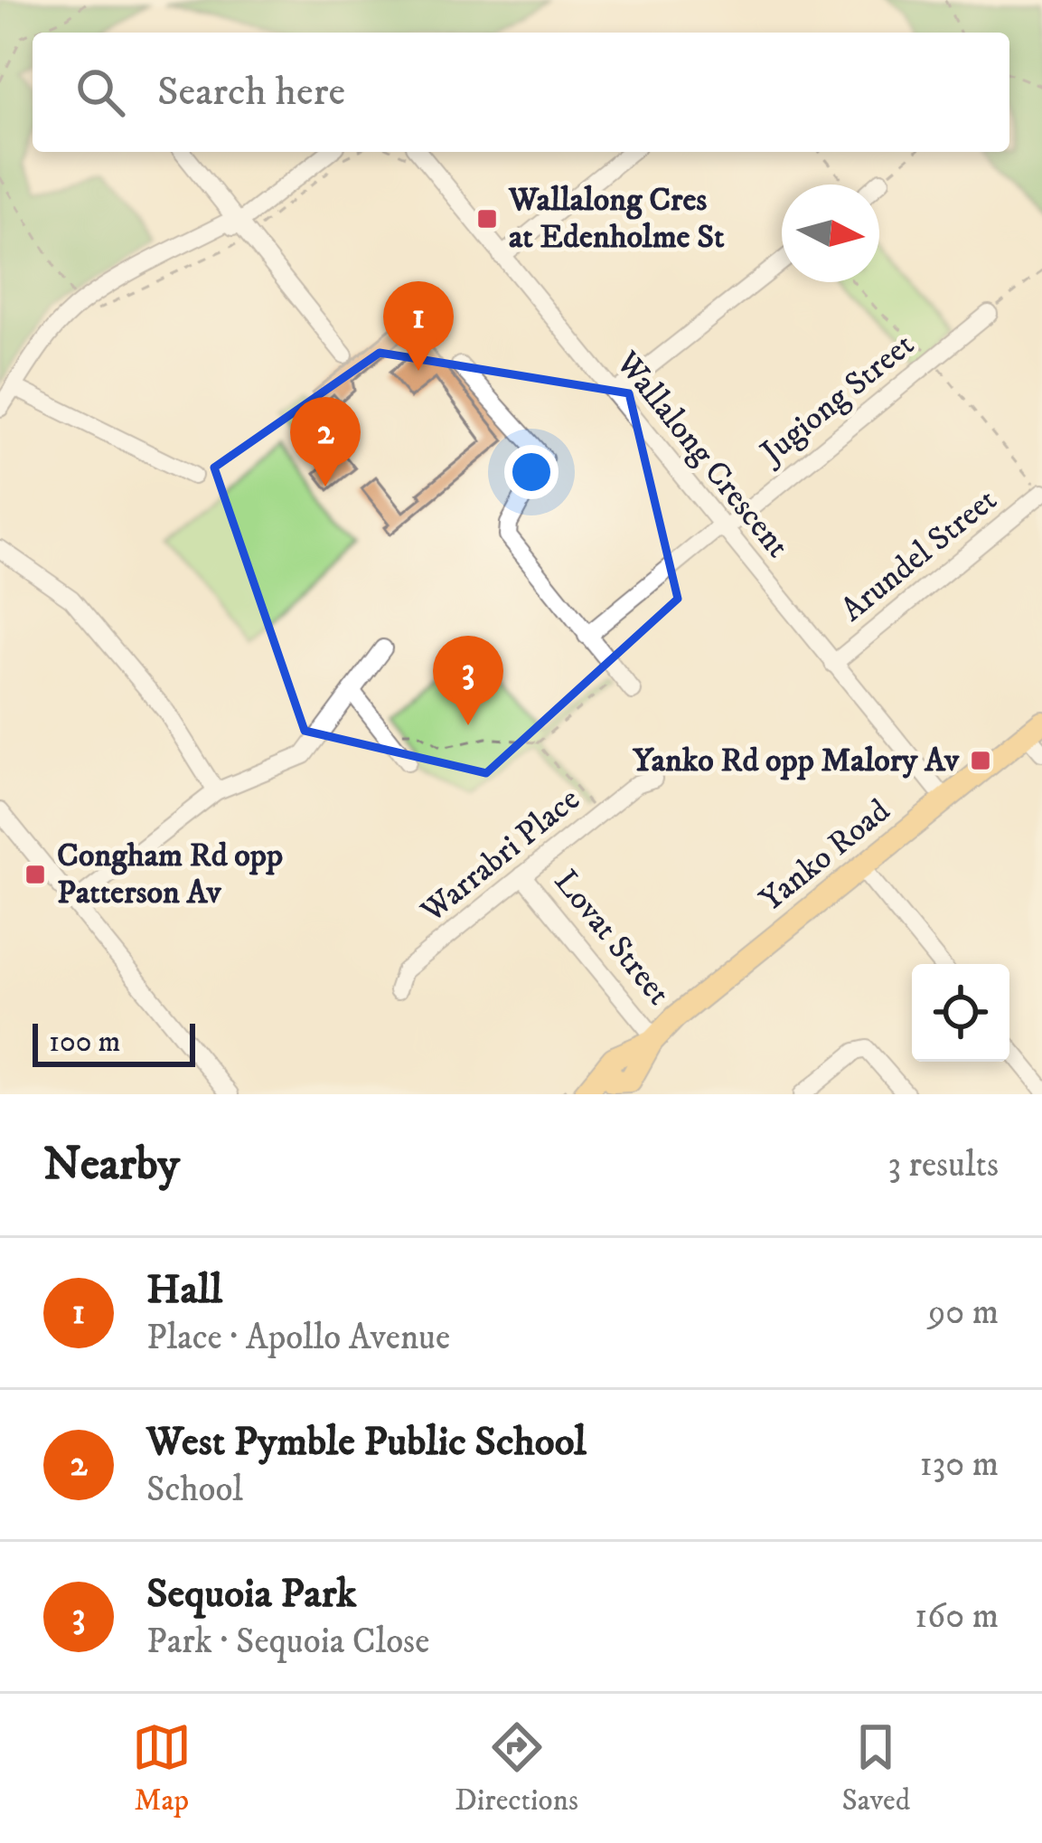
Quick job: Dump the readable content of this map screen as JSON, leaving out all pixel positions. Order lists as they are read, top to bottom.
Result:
{
  "streets": {
    "main road": ["Yanko Road"],
    "street": [
      "Jugiong Street",
      "Wallalong Crescent",
      "Arundel Street",
      "Warrabri Place",
      "Lovat Street"
    ]
  },
  "crossings": [
    ["Jugiong Street", "Wallalong Crescent"],
    ["Wallalong Crescent", "Arundel Street"],
    ["Wallalong Crescent", "Yanko Road"],
    ["Warrabri Place", "Lovat Street"],
    ["Yanko Road", "Lovat Street"]
  ],
  "places": {
    "transit": ["Wallalong Cres at Edenholme St", "Yanko Rd opp Malory Av", "Congham Rd opp Patterson Av"]
  },
  "scale_bar": "100 m",
  "north": "right",
  "page": {
    "search": "Search here",
    "pins": ["1", "2", "3"],
    "scale": "100 m",
    "heading": ["Nearby", "3 results"],
    "list": [
      {
        "mark": "1",
        "name": "Hall",
        "note": "Place · Apollo Avenue",
        "value": "90 m"
      },
      {
        "mark": "2",
        "name": "West Pymble Public School",
        "note": "School",
        "value": "130 m"
      },
      {
        "mark": "3",
        "name": "Sequoia Park",
        "note": "Park · Sequoia Close",
        "value": "160 m"
      }
    ],
    "nav": ["Map", "Directions", "Saved"]
  }
}
